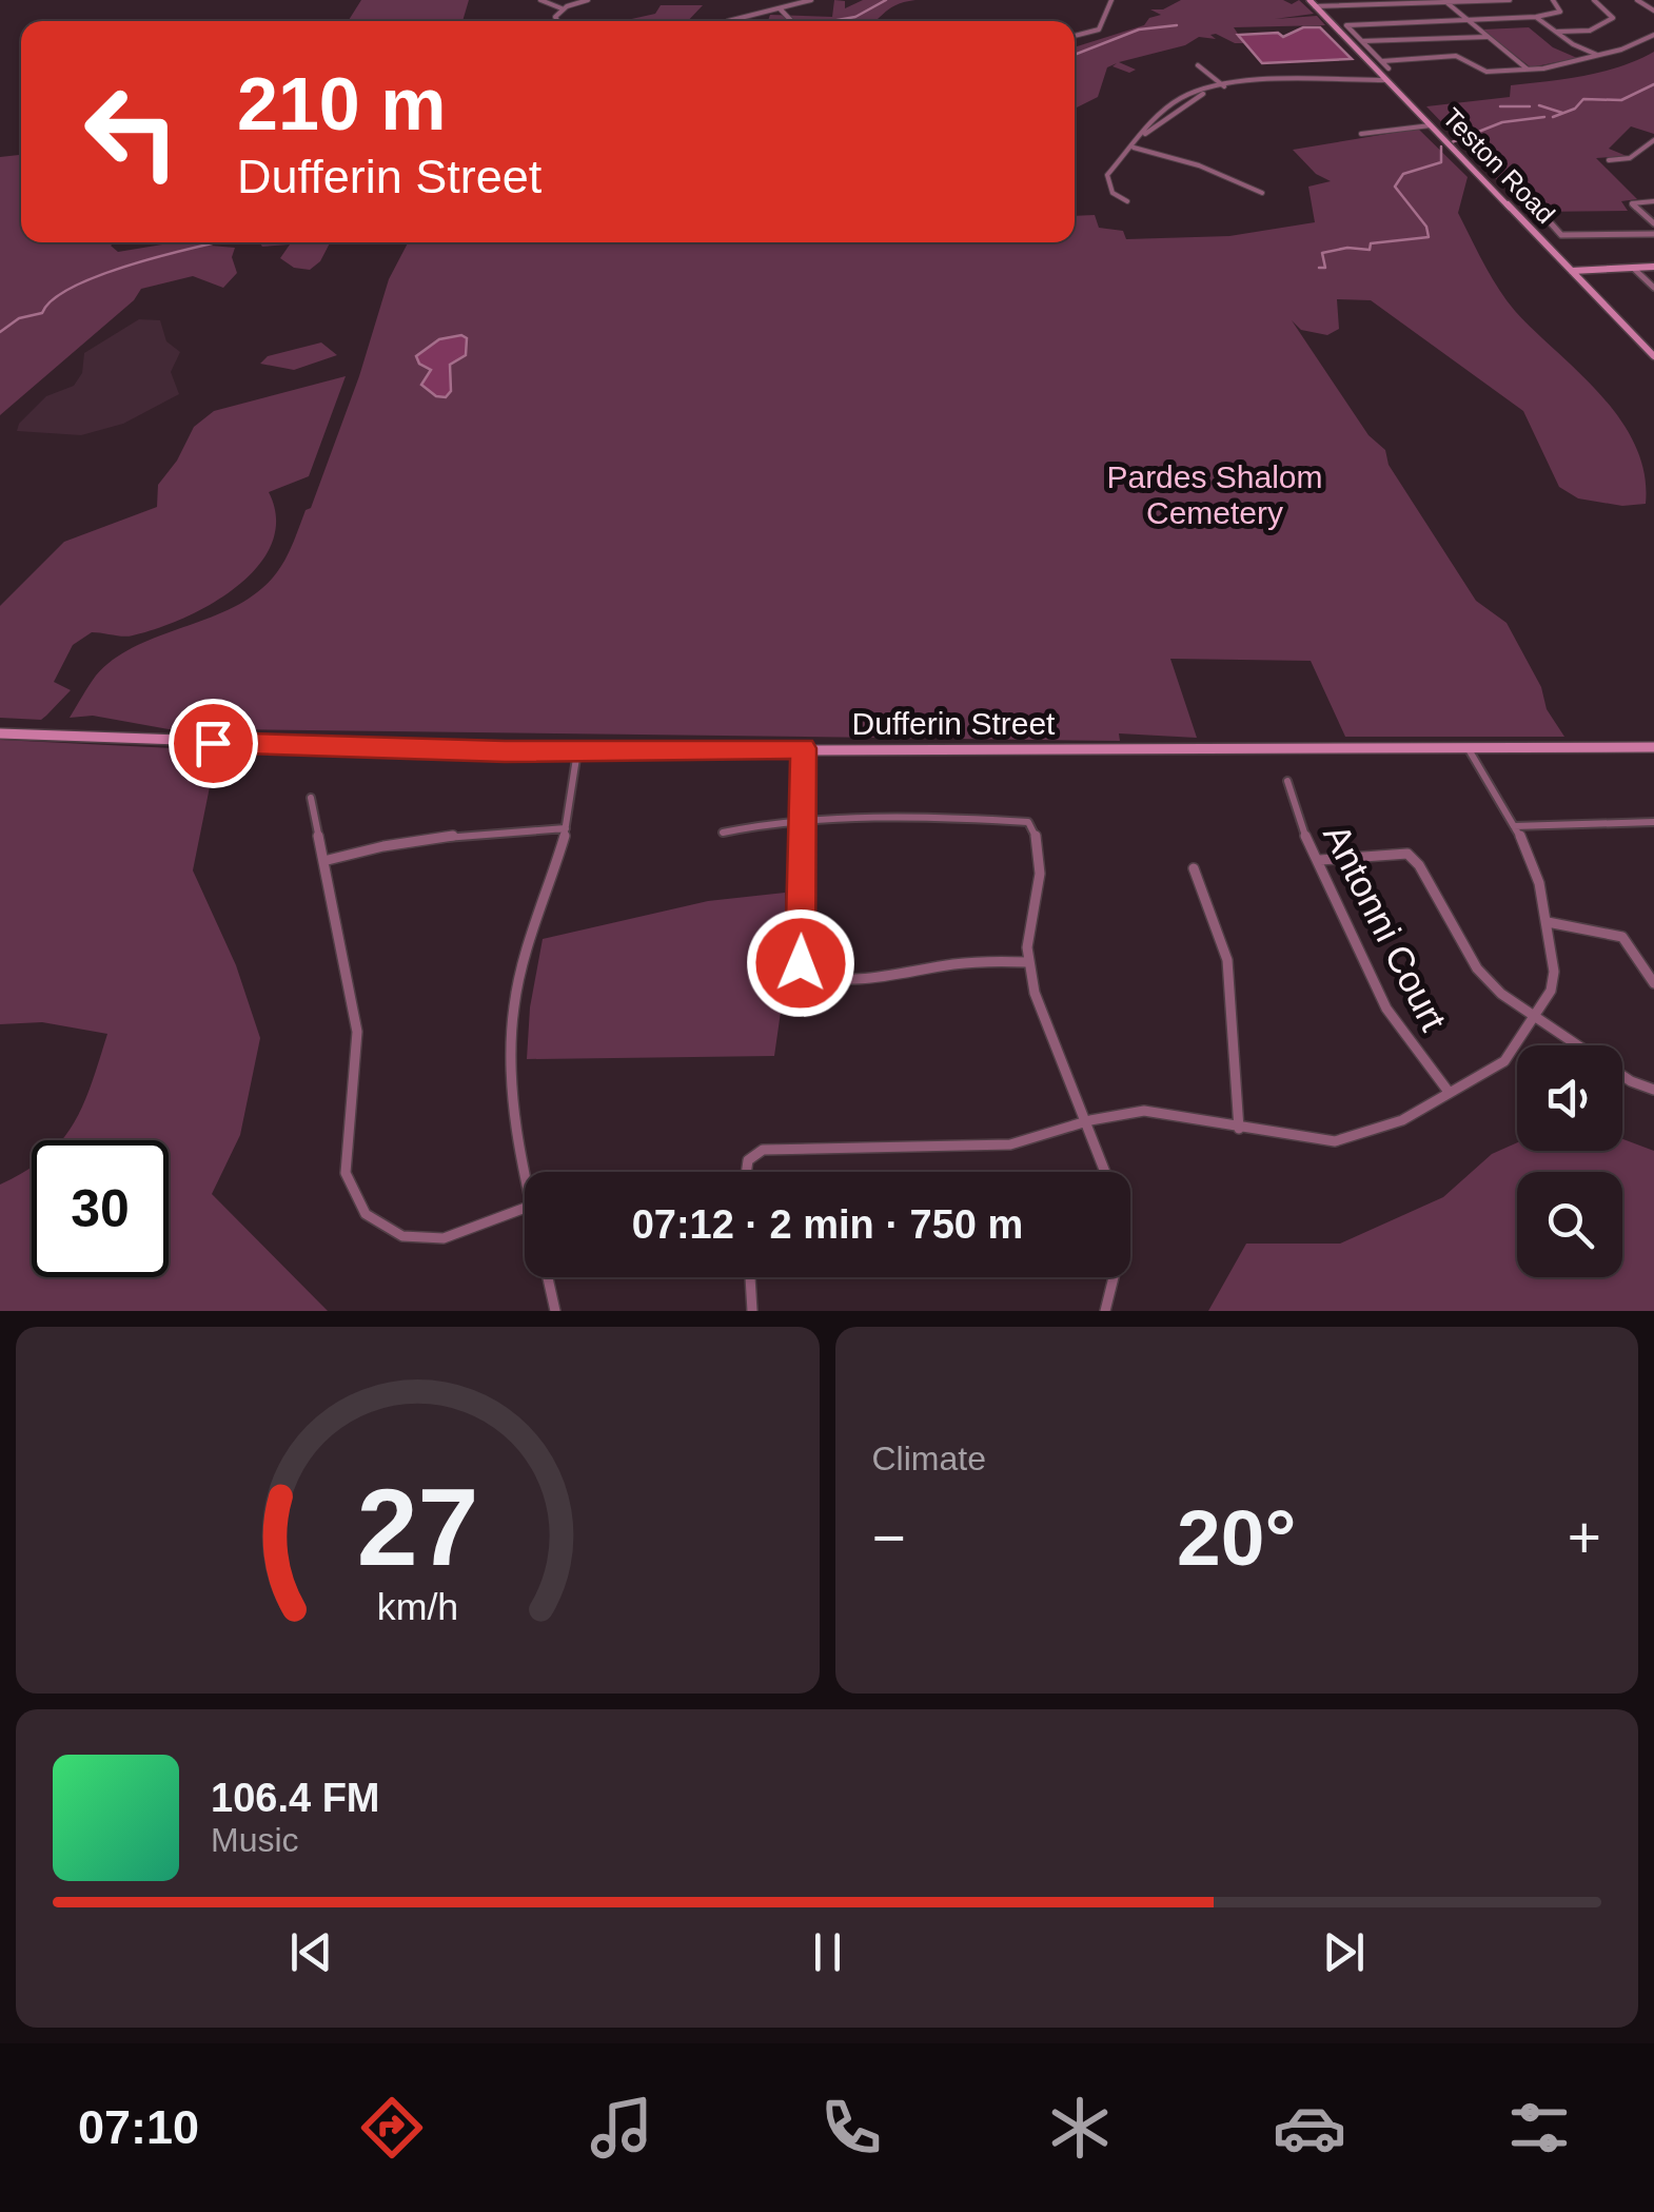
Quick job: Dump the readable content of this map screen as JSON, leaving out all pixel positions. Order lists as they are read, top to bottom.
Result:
{
  "streets": {
    "main road": ["Teston Road", "Dufferin Street"],
    "street": ["Antonni Court"]
  },
  "parks": ["Pardes Shalom Cemetery"],
  "page": {
    "turn": ["210 m", "Dufferin Street"],
    "limit": "30",
    "trip": "07:12 · 2 min · 750 m",
    "tile": "Climate",
    "heat": ["−", "20°", "+"],
    "song": ["106.4 FM", "Music"],
    "tabs": "07:10",
    "gauge": ["27", "km/h"]
  }
}
